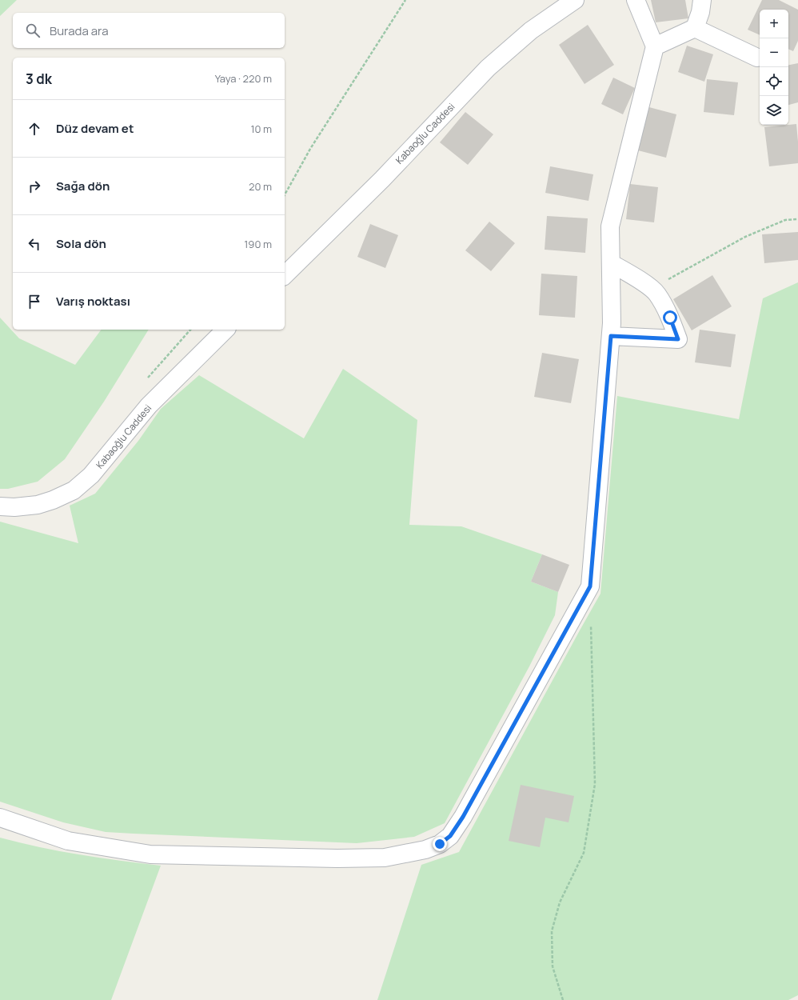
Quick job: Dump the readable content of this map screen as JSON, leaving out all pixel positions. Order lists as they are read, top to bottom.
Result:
{
  "streets": {
    "street": ["Kabaoğlu Caddesi"]
  },
  "page": {
    "map_buttons": ["+", "−"],
    "search": "Burada ara",
    "heading": ["3 dk", "Yaya · 220 m"],
    "list": [
      ["Düz devam et", "10 m"],
      ["Sağa dön", "20 m"],
      ["Sola dön", "190 m"],
      "Varış noktası"
    ]
  }
}
